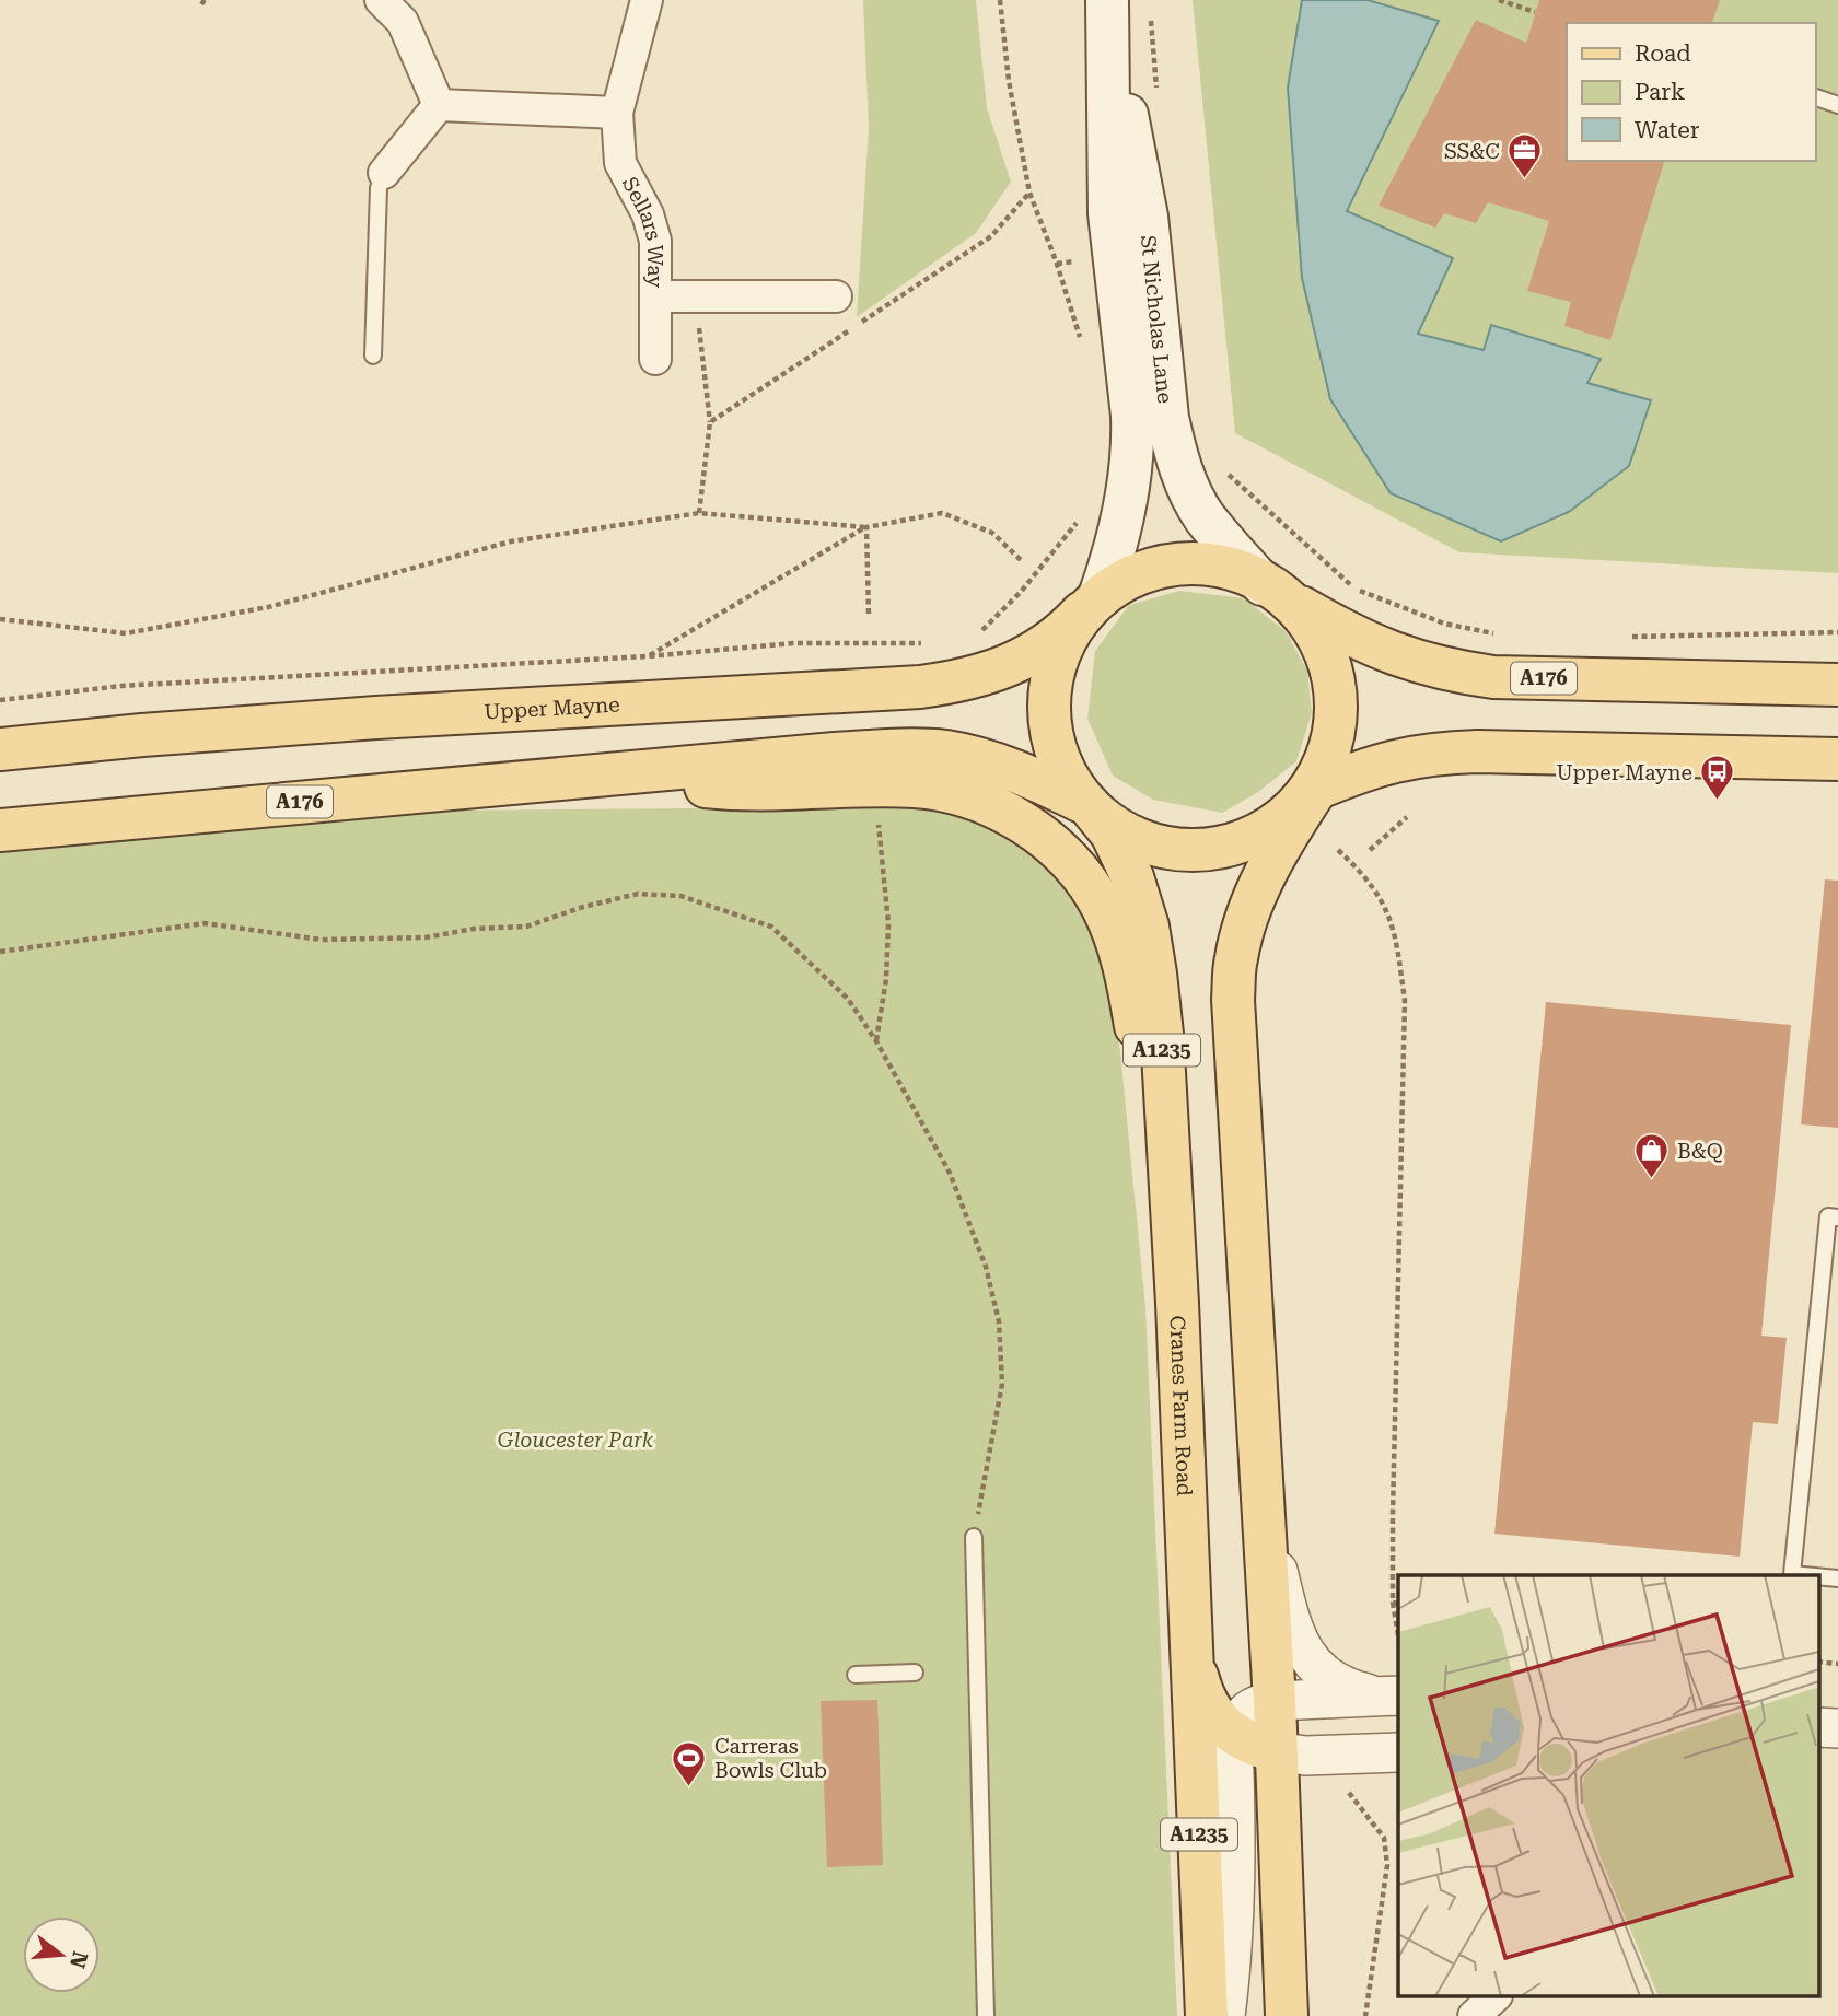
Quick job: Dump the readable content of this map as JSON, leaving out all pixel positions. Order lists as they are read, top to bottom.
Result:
{
  "streets": {
    "main road": [
      "St Nicholas Lane",
      "A176",
      "Upper Mayne",
      "A1235",
      "Cranes Farm Road"
    ],
    "street": ["Sellars Way"]
  },
  "crossings": [
    ["St Nicholas Lane", "A176"],
    ["St Nicholas Lane", "Upper Mayne"],
    ["A176", "Upper Mayne"],
    ["A176", "Cranes Farm Road"]
  ],
  "parks": ["Gloucester Park"],
  "places": {
    "office": ["SS&C"],
    "bus stop": ["Upper Mayne"],
    "shop": ["B&Q"],
    "sports": ["Carreras Bowls Club"]
  },
  "legend": ["Road", "Park", "Water"],
  "north": "right"
}
